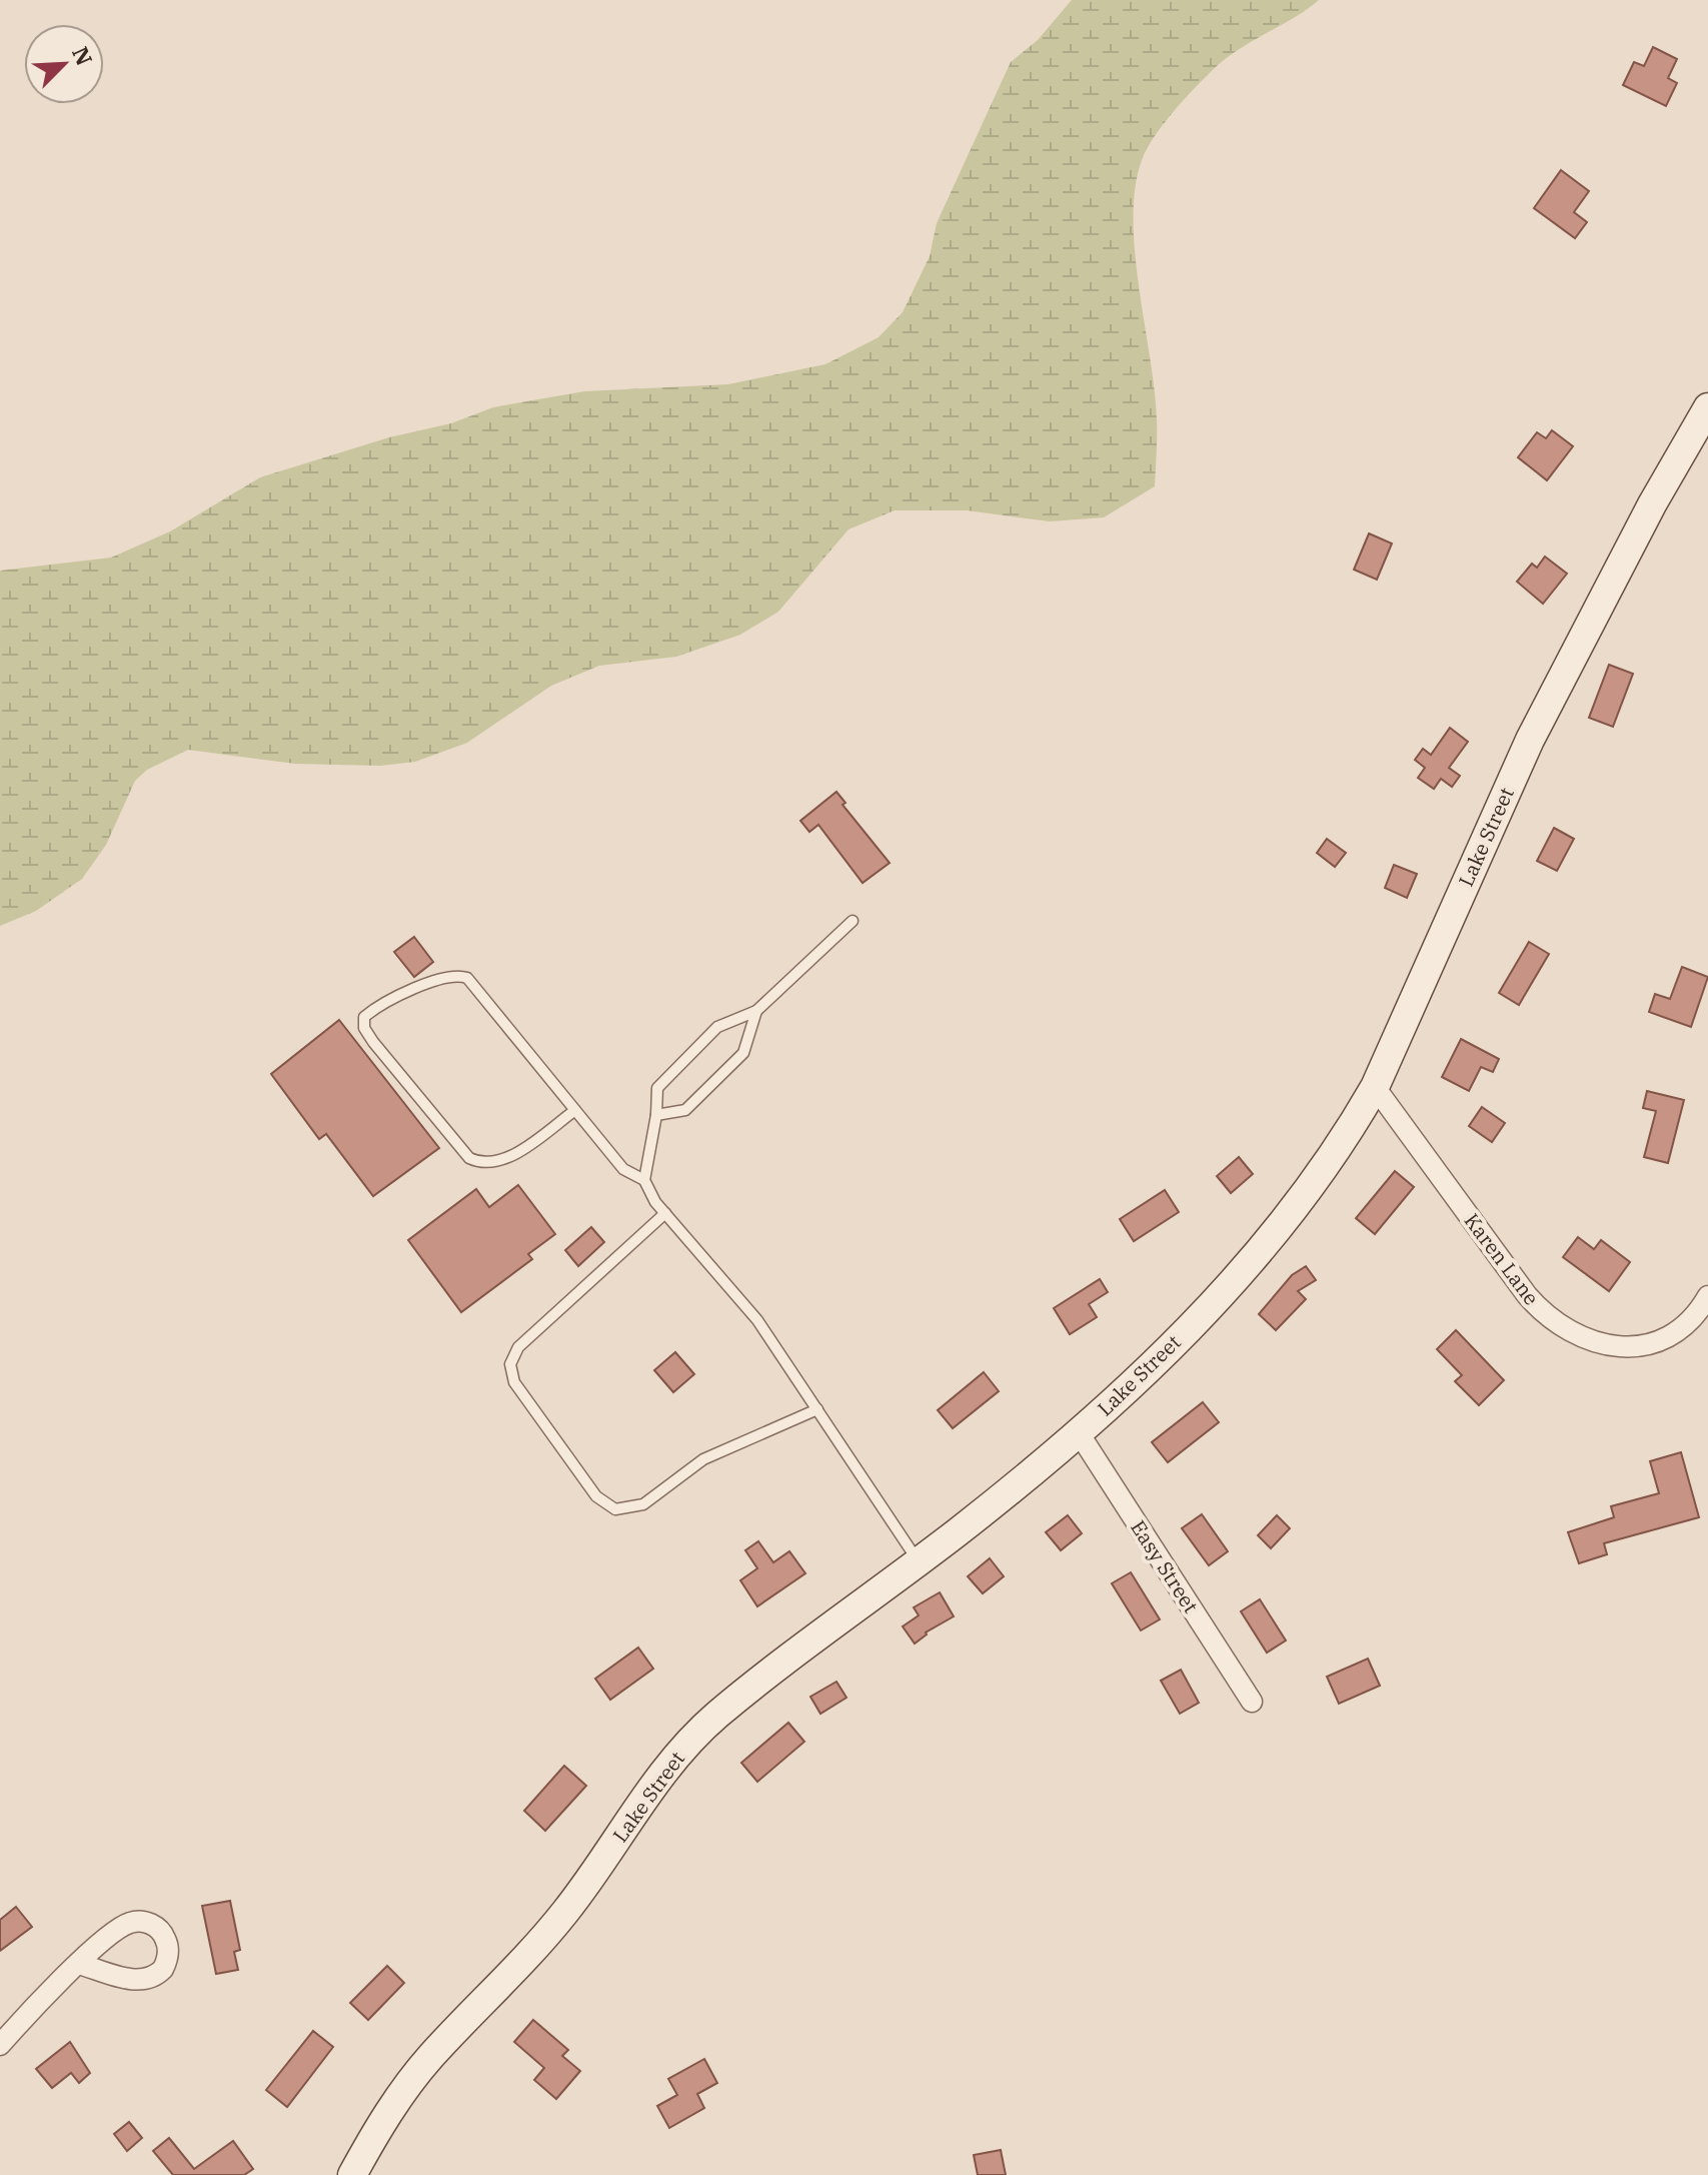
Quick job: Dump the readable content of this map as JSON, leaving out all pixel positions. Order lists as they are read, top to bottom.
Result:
{
  "streets": {
    "street": ["Lake Street", "Karen Lane", "Easy Street"]
  },
  "crossings": [
    ["Lake Street", "Karen Lane"],
    ["Lake Street", "Easy Street"]
  ],
  "north": "top right"
}
